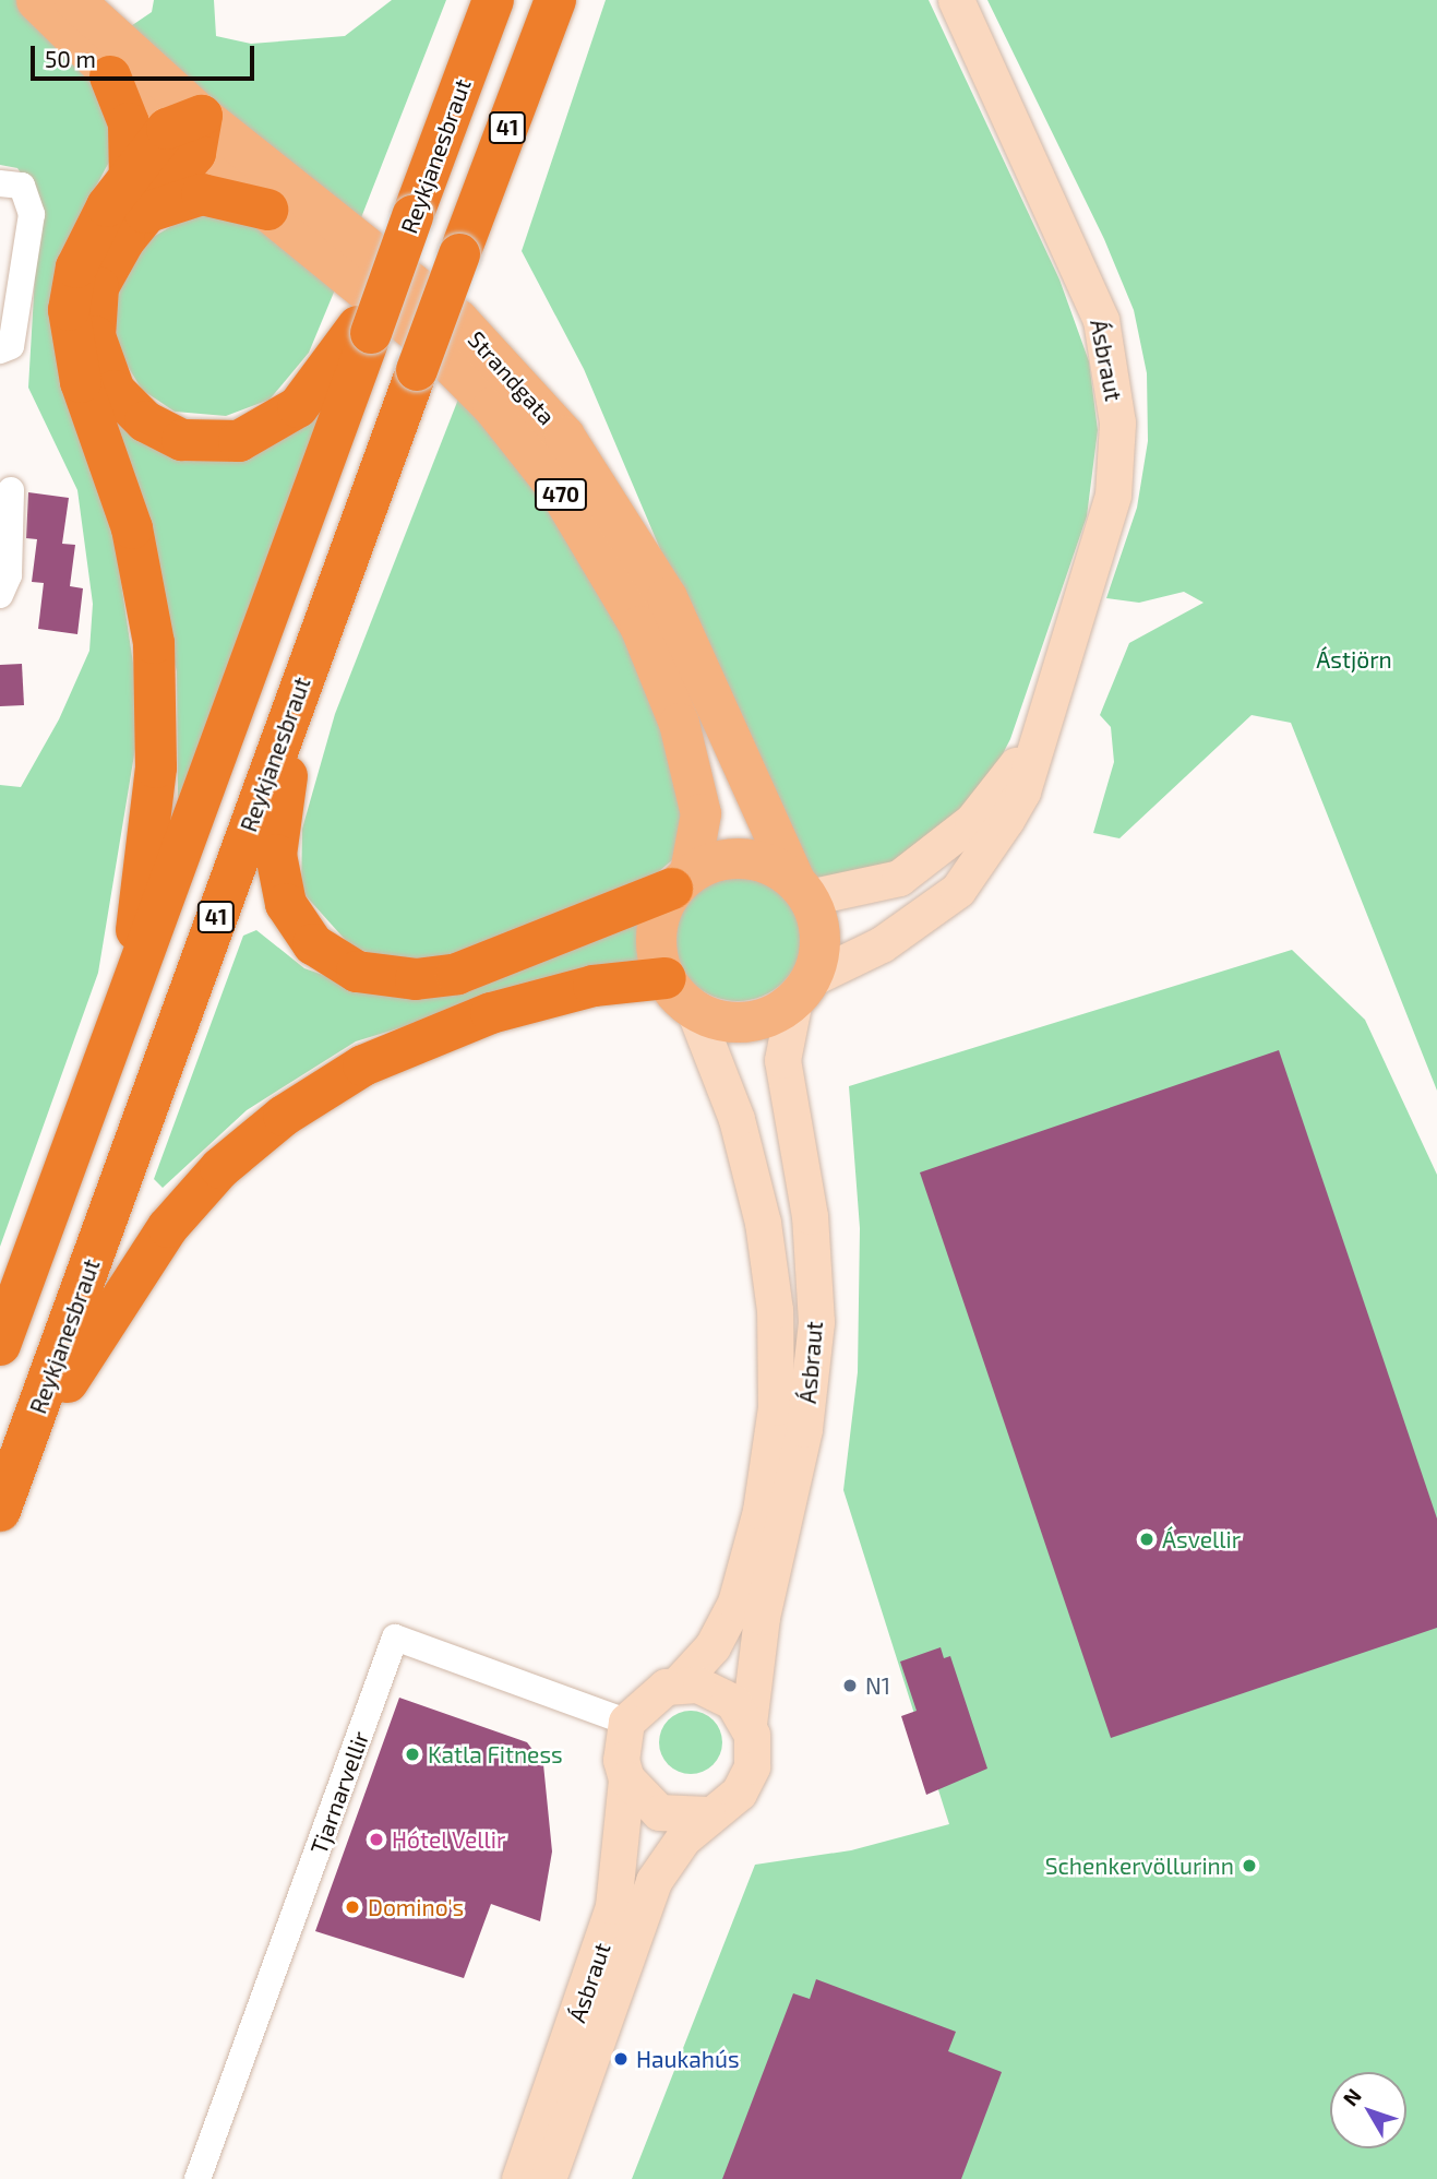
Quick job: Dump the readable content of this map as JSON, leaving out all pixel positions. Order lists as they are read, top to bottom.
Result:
{
  "streets": {
    "highway": ["41", "Reykjanesbraut"],
    "main road": ["Strandgata", "470"],
    "street": ["Ásbraut", "Tjarnarvellir"]
  },
  "crossings": [
    ["Ásbraut", "Strandgata"],
    ["Ásbraut", "470"],
    ["Ásbraut", "Tjarnarvellir"],
    ["Strandgata", "470"]
  ],
  "parks": ["Ástjörn"],
  "places": [
    "Ásvellir",
    "N1",
    "Katla Fitness",
    "Hótel Vellir",
    "Schenkervöllurinn",
    "Domino's",
    "Haukahús"
  ],
  "scale_bar": "50 m",
  "north": "top left"
}
